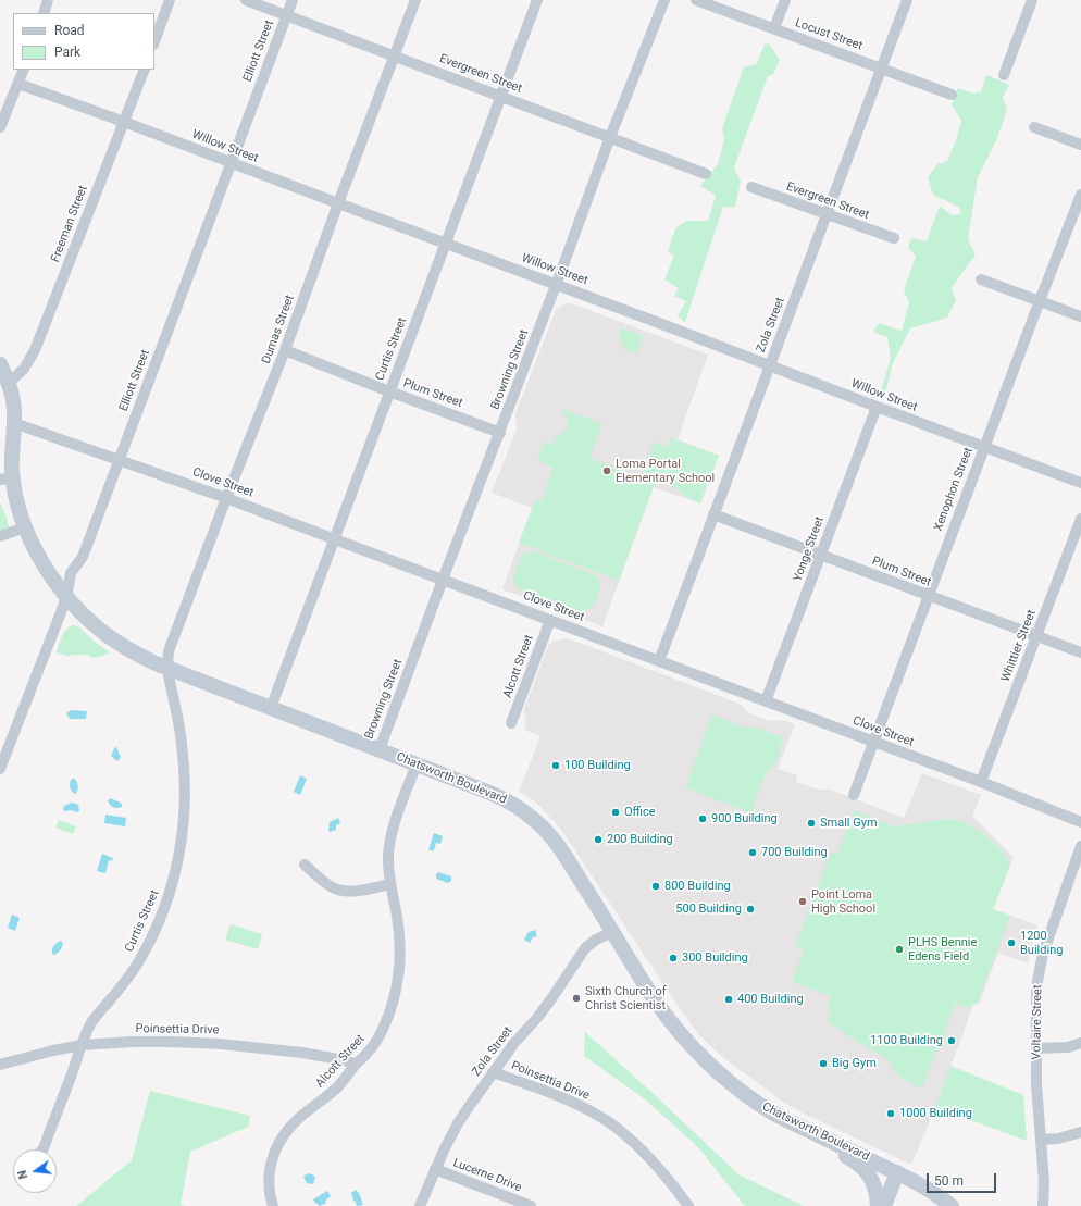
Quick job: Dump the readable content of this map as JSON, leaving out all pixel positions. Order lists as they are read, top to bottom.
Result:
{
  "streets": {
    "main road": ["Chatsworth Boulevard"],
    "street": [
      "Locust Street",
      "Elliott Street",
      "Evergreen Street",
      "Willow Street",
      "Freeman Street",
      "Zola Street",
      "Dumas Street",
      "Curtis Street",
      "Browning Street",
      "Plum Street",
      "Clove Street",
      "Xenophon Street",
      "Yonge Street",
      "Whittier Street",
      "Alcott Street",
      "Voltaire Street",
      "Poinsettia Drive",
      "Lucerne Drive"
    ]
  },
  "crossings": [
    ["Locust Street", "Zola Street"],
    ["Elliott Street", "Evergreen Street"],
    ["Elliott Street", "Willow Street"],
    ["Elliott Street", "Clove Street"],
    ["Elliott Street", "Chatsworth Boulevard"],
    ["Evergreen Street", "Zola Street"],
    ["Evergreen Street", "Dumas Street"],
    ["Evergreen Street", "Curtis Street"],
    ["Evergreen Street", "Browning Street"],
    ["Willow Street", "Freeman Street"],
    ["Willow Street", "Zola Street"],
    ["Willow Street", "Dumas Street"],
    ["Willow Street", "Curtis Street"],
    ["Willow Street", "Browning Street"],
    ["Willow Street", "Xenophon Street"],
    ["Willow Street", "Yonge Street"],
    ["Zola Street", "Plum Street"],
    ["Zola Street", "Clove Street"],
    ["Zola Street", "Chatsworth Boulevard"],
    ["Zola Street", "Poinsettia Drive"],
    ["Zola Street", "Lucerne Drive"],
    ["Dumas Street", "Curtis Street"],
    ["Dumas Street", "Plum Street"],
    ["Dumas Street", "Clove Street"],
    ["Dumas Street", "Chatsworth Boulevard"],
    ["Curtis Street", "Plum Street"],
    ["Curtis Street", "Clove Street"],
    ["Curtis Street", "Chatsworth Boulevard"],
    ["Curtis Street", "Poinsettia Drive"],
    ["Browning Street", "Plum Street"],
    ["Browning Street", "Clove Street"],
    ["Browning Street", "Chatsworth Boulevard"],
    ["Plum Street", "Xenophon Street"],
    ["Plum Street", "Yonge Street"],
    ["Plum Street", "Whittier Street"],
    ["Clove Street", "Xenophon Street"],
    ["Clove Street", "Yonge Street"],
    ["Clove Street", "Whittier Street"],
    ["Clove Street", "Alcott Street"],
    ["Alcott Street", "Chatsworth Boulevard"],
    ["Alcott Street", "Poinsettia Drive"]
  ],
  "places": [
    "Loma Portal Elementary School",
    "100 Building",
    "Office",
    "900 Building",
    "Small Gym",
    "200 Building",
    "700 Building",
    "800 Building",
    "Point Loma High School",
    "500 Building",
    "1200 Building",
    "PLHS Bennie Edens Field",
    "300 Building",
    "Sixth Church of Christ Scientist",
    "400 Building",
    "1100 Building",
    "Big Gym",
    "1000 Building"
  ],
  "legend": ["Road", "Park"],
  "scale_bar": "50 m",
  "north": "left"
}
